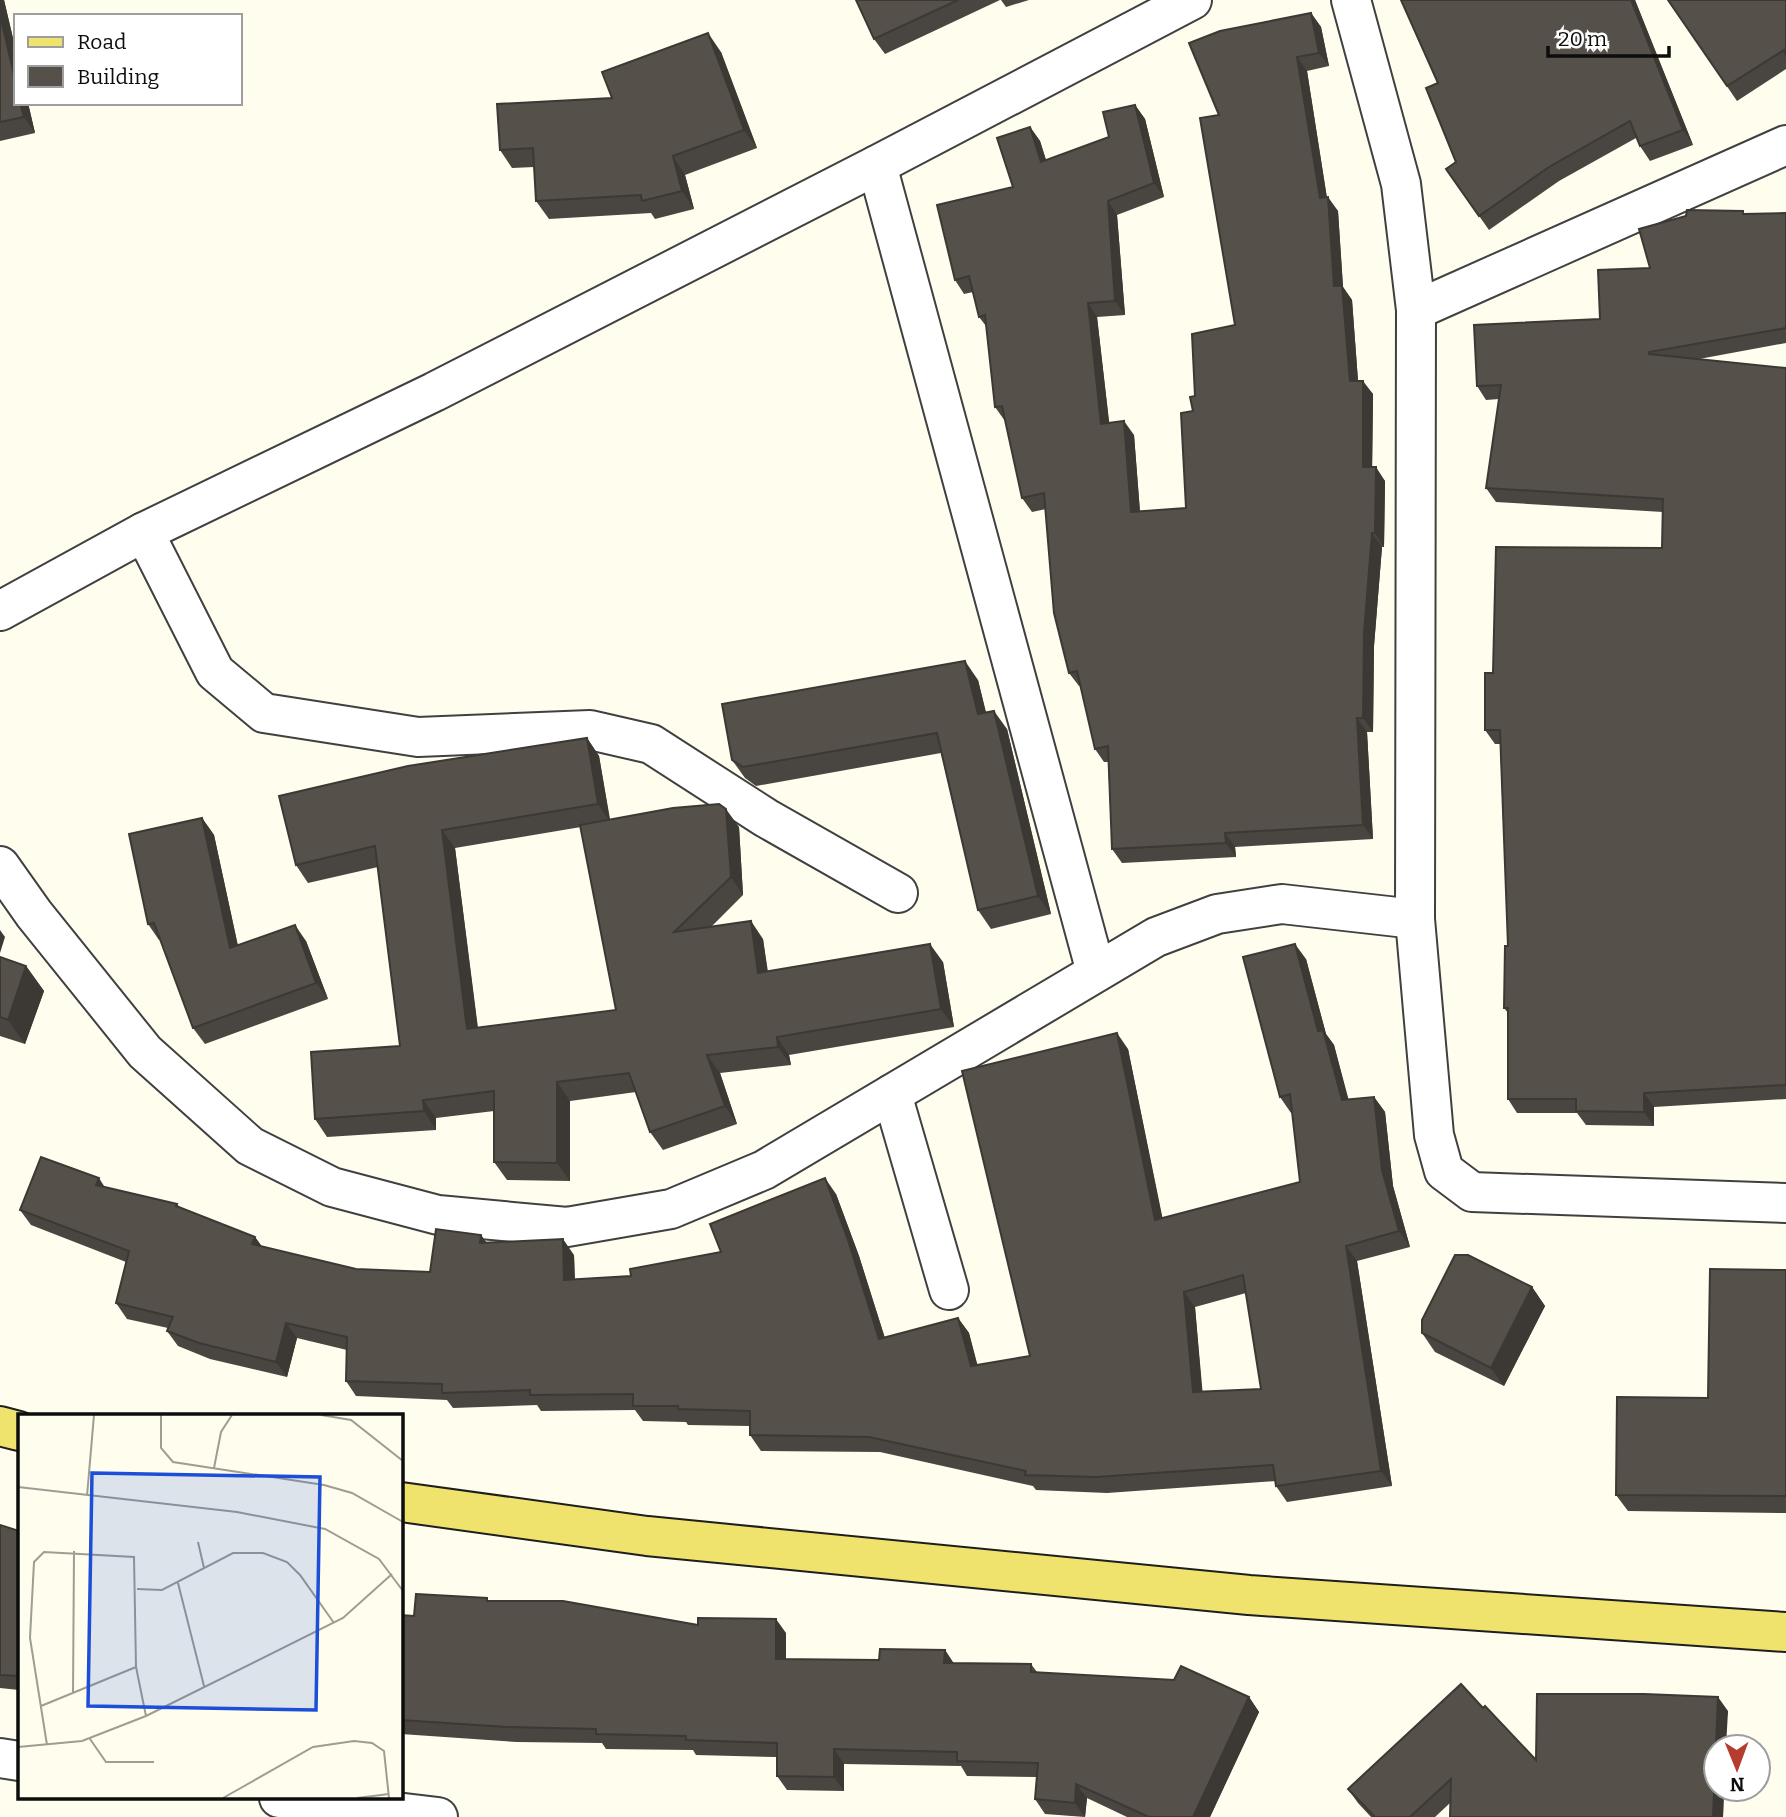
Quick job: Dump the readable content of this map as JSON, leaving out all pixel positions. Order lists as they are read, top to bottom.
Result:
{
  "legend": ["Road", "Building"],
  "scale_bar": "20 m",
  "north": "bottom"
}
